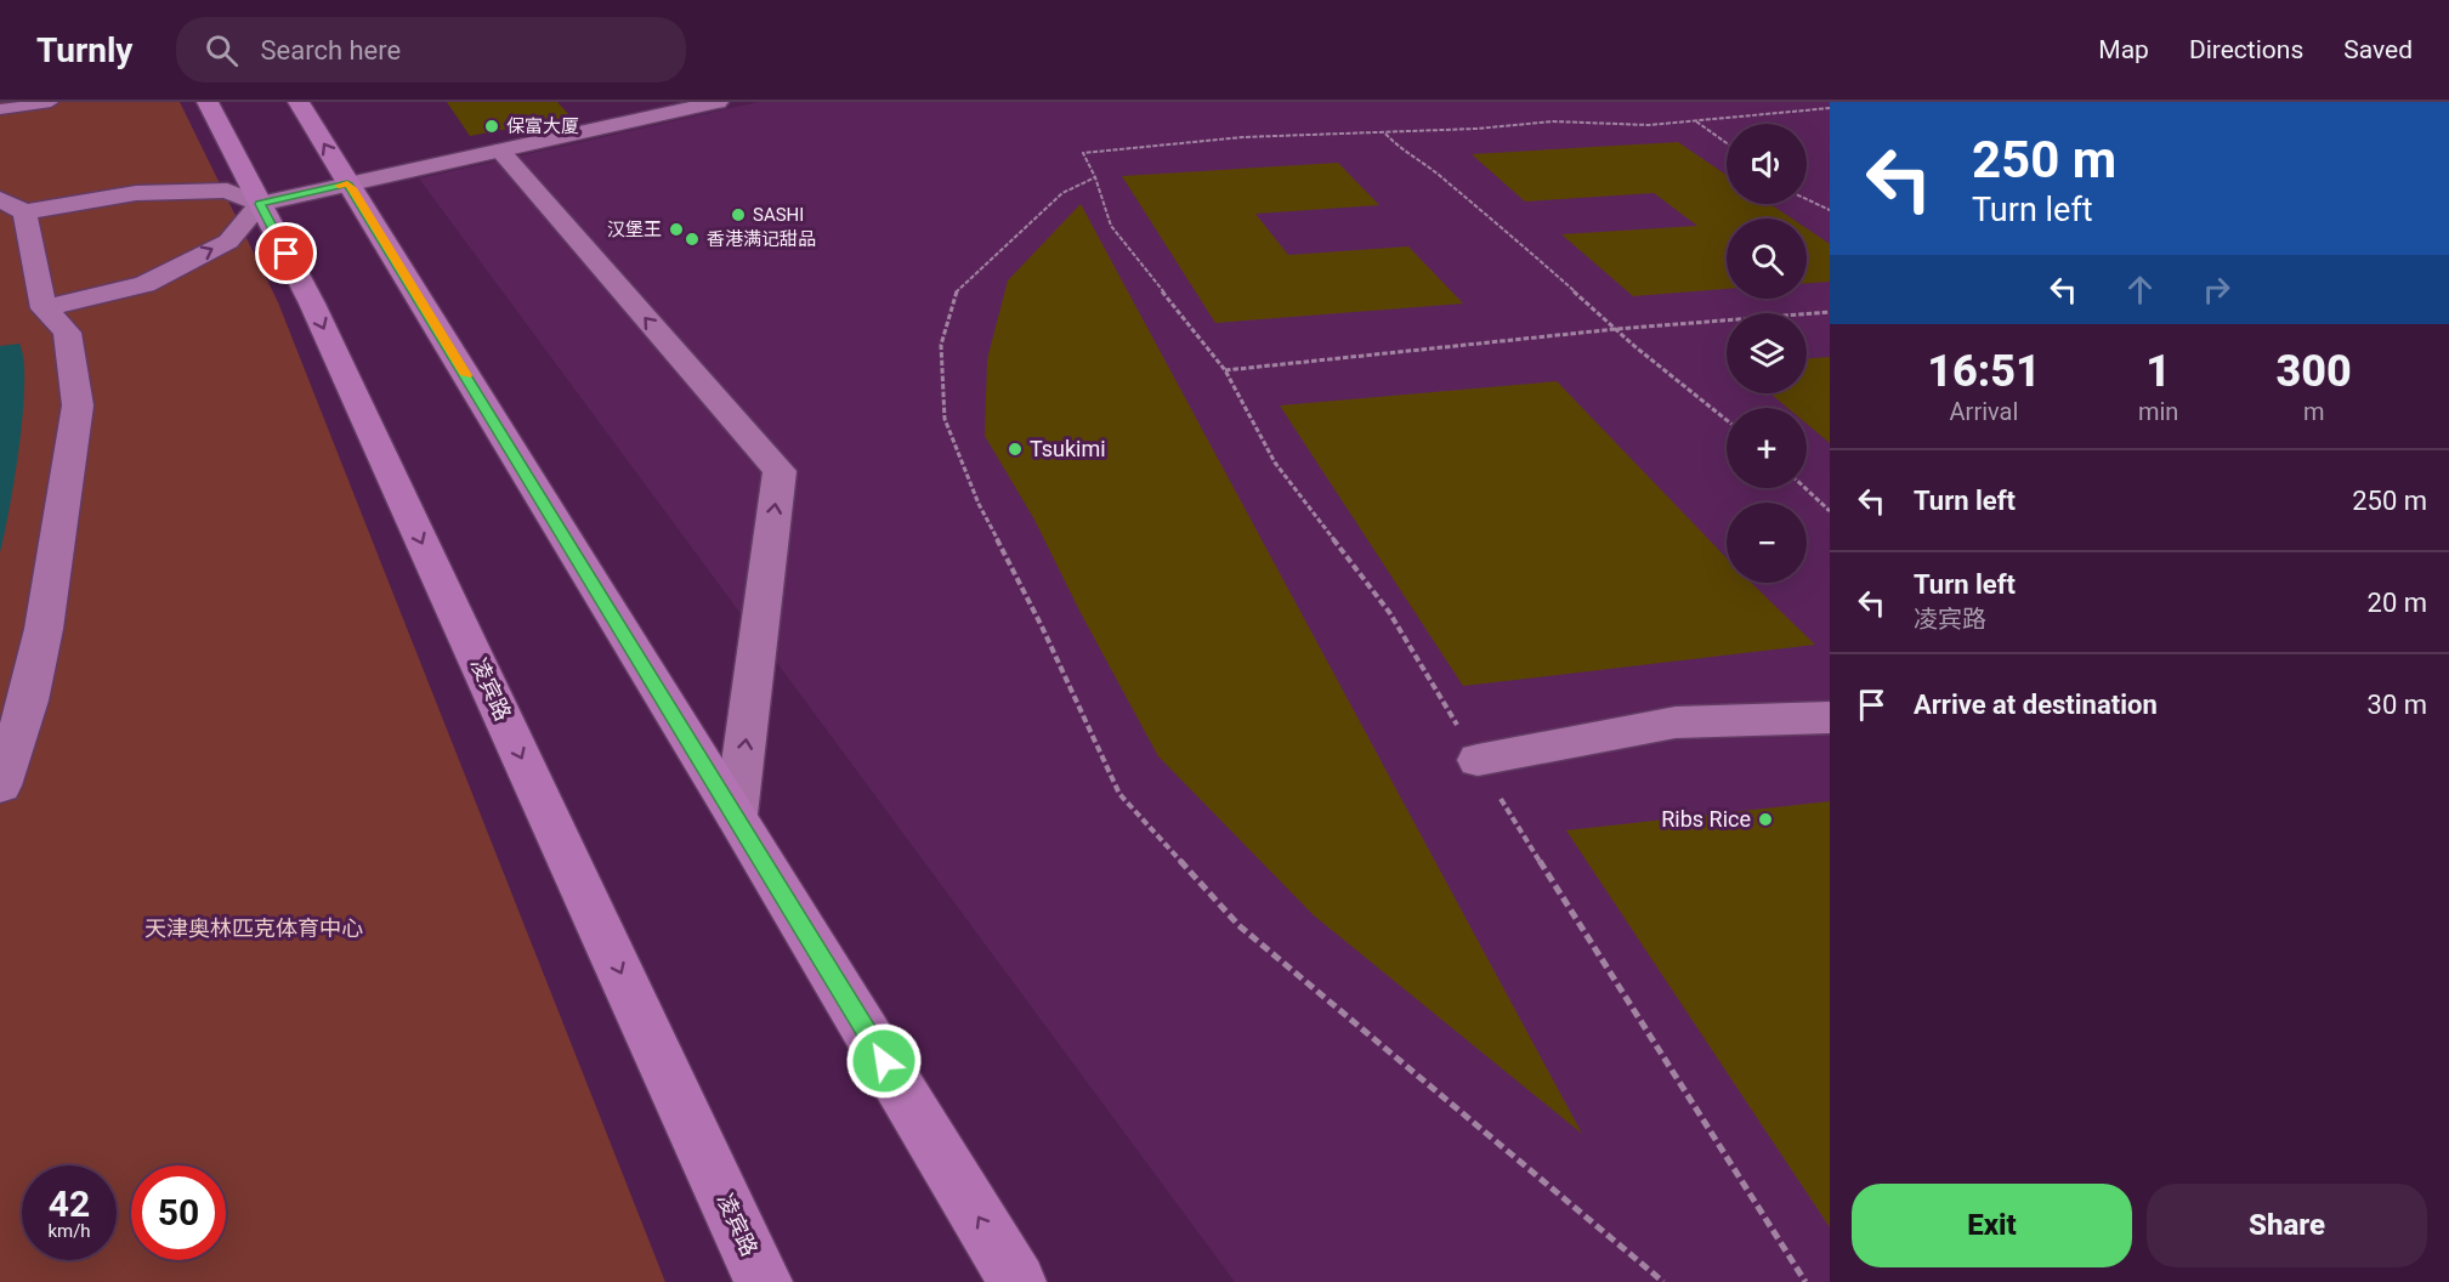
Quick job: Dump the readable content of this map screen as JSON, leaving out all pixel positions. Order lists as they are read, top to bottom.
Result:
{
  "streets": {
    "main road": ["凌宾路"]
  },
  "parks": ["天津奥林匹克体育中心"],
  "places": [
    "保富大厦",
    "SASHI",
    "汉堡王",
    "香港满记甜品",
    "Tsukimi",
    "Ribs Rice"
  ],
  "page": {
    "header": "Turnly",
    "search": "Search here",
    "nav": ["Map", "Directions", "Saved"],
    "turn": ["250 m", "Turn left"],
    "map_buttons": ["+", "−"],
    "eta": [
      "16:51",
      "Arrival",
      "1",
      "min",
      "300",
      "m"
    ],
    "list": [
      {
        "name": "Turn left",
        "value": "250 m"
      },
      {
        "name": "Turn left",
        "note": "凌宾路",
        "value": "20 m"
      },
      {
        "name": "Arrive at destination",
        "value": "30 m"
      }
    ],
    "speed": "42 km/h",
    "limit": "50",
    "buttons": ["Exit", "Share"]
  }
}
